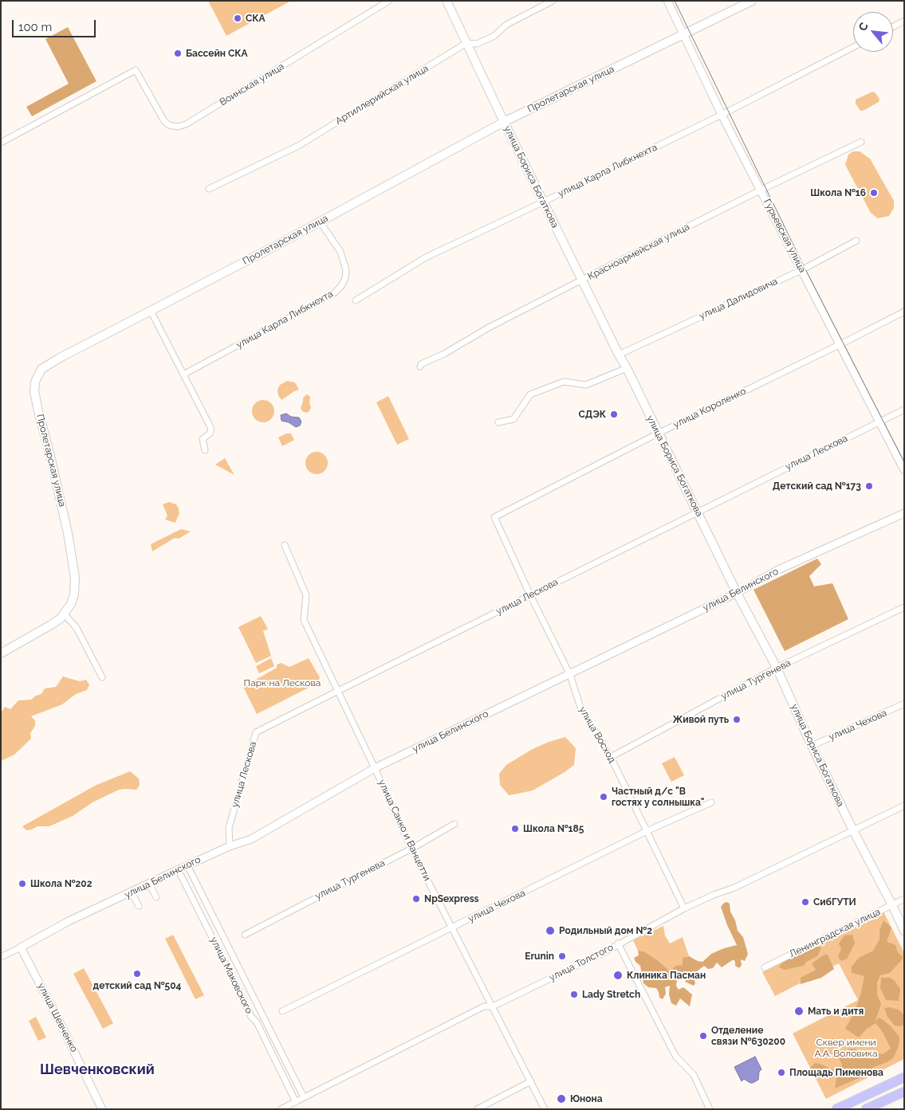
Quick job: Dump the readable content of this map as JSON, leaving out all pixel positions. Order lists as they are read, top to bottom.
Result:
{
  "streets": {
    "main road": ["Пролетарская улица", "улица Бориса Богаткова"],
    "street": [
      "Воинская улица",
      "Артиллерийская улица",
      "улица Карла Либкнехта",
      "Гурьевская улица",
      "Красноармейская улица",
      "улица Далидовича",
      "улица Короленко",
      "улица Лескова",
      "улица Белинского",
      "улица Тургенева",
      "улица Чехова",
      "улица Восход",
      "улица Сакко и Ванцетти",
      "Ленинградская улица",
      "улица Толстого",
      "улица Маковского",
      "улица Шевченко"
    ]
  },
  "crossings": [
    ["Пролетарская улица", "улица Карла Либкнехта"],
    ["Пролетарская улица", "улица Бориса Богаткова"],
    ["Пролетарская улица", "Гурьевская улица"],
    ["Артиллерийская улица", "улица Бориса Богаткова"],
    ["улица Карла Либкнехта", "улица Бориса Богаткова"],
    ["улица Карла Либкнехта", "Гурьевская улица"],
    ["улица Бориса Богаткова", "Красноармейская улица"],
    ["улица Бориса Богаткова", "улица Далидовича"],
    ["улица Бориса Богаткова", "улица Короленко"],
    ["улица Бориса Богаткова", "улица Лескова"],
    ["улица Бориса Богаткова", "улица Белинского"],
    ["улица Бориса Богаткова", "улица Тургенева"],
    ["улица Бориса Богаткова", "улица Чехова"],
    ["улица Бориса Богаткова", "Ленинградская улица"],
    ["улица Бориса Богаткова", "улица Толстого"],
    ["Гурьевская улица", "Красноармейская улица"],
    ["Гурьевская улица", "улица Далидовича"],
    ["Гурьевская улица", "улица Короленко"],
    ["Гурьевская улица", "улица Лескова"],
    ["улица Короленко", "улица Восход"],
    ["улица Лескова", "улица Белинского"],
    ["улица Лескова", "улица Восход"],
    ["улица Лескова", "улица Сакко и Ванцетти"],
    ["улица Белинского", "улица Восход"],
    ["улица Белинского", "улица Сакко и Ванцетти"],
    ["улица Белинского", "улица Маковского"],
    ["улица Белинского", "улица Шевченко"],
    ["улица Тургенева", "улица Восход"],
    ["улица Тургенева", "улица Сакко и Ванцетти"],
    ["улица Чехова", "улица Восход"],
    ["улица Чехова", "улица Сакко и Ванцетти"],
    ["улица Восход", "улица Толстого"],
    ["улица Сакко и Ванцетти", "улица Толстого"],
    ["улица Толстого", "улица Маковского"]
  ],
  "districts": ["Шевченковский"],
  "parks": ["Парк на Лескова", "Cквер имени А.А. Воловика"],
  "places": [
    "СКА",
    "Бассейн СКА",
    "Школа №16",
    "СДЭК",
    "Детский сад №173",
    "Живой путь",
    "Частный д/c \"В гостях у солнышка\"",
    "Школа №185",
    "Школа №202",
    "NpSexpress",
    "СибГУТИ",
    "Родильный дом №2",
    "Erunin",
    "детский сад №504",
    "Клиника Пасман",
    "Lady Stretch",
    "Мать и дитя",
    "Отделение связи №630200",
    "Площадь Пименова",
    "Юнона"
  ],
  "scale_bar": "100 m",
  "north": "top left"
}
